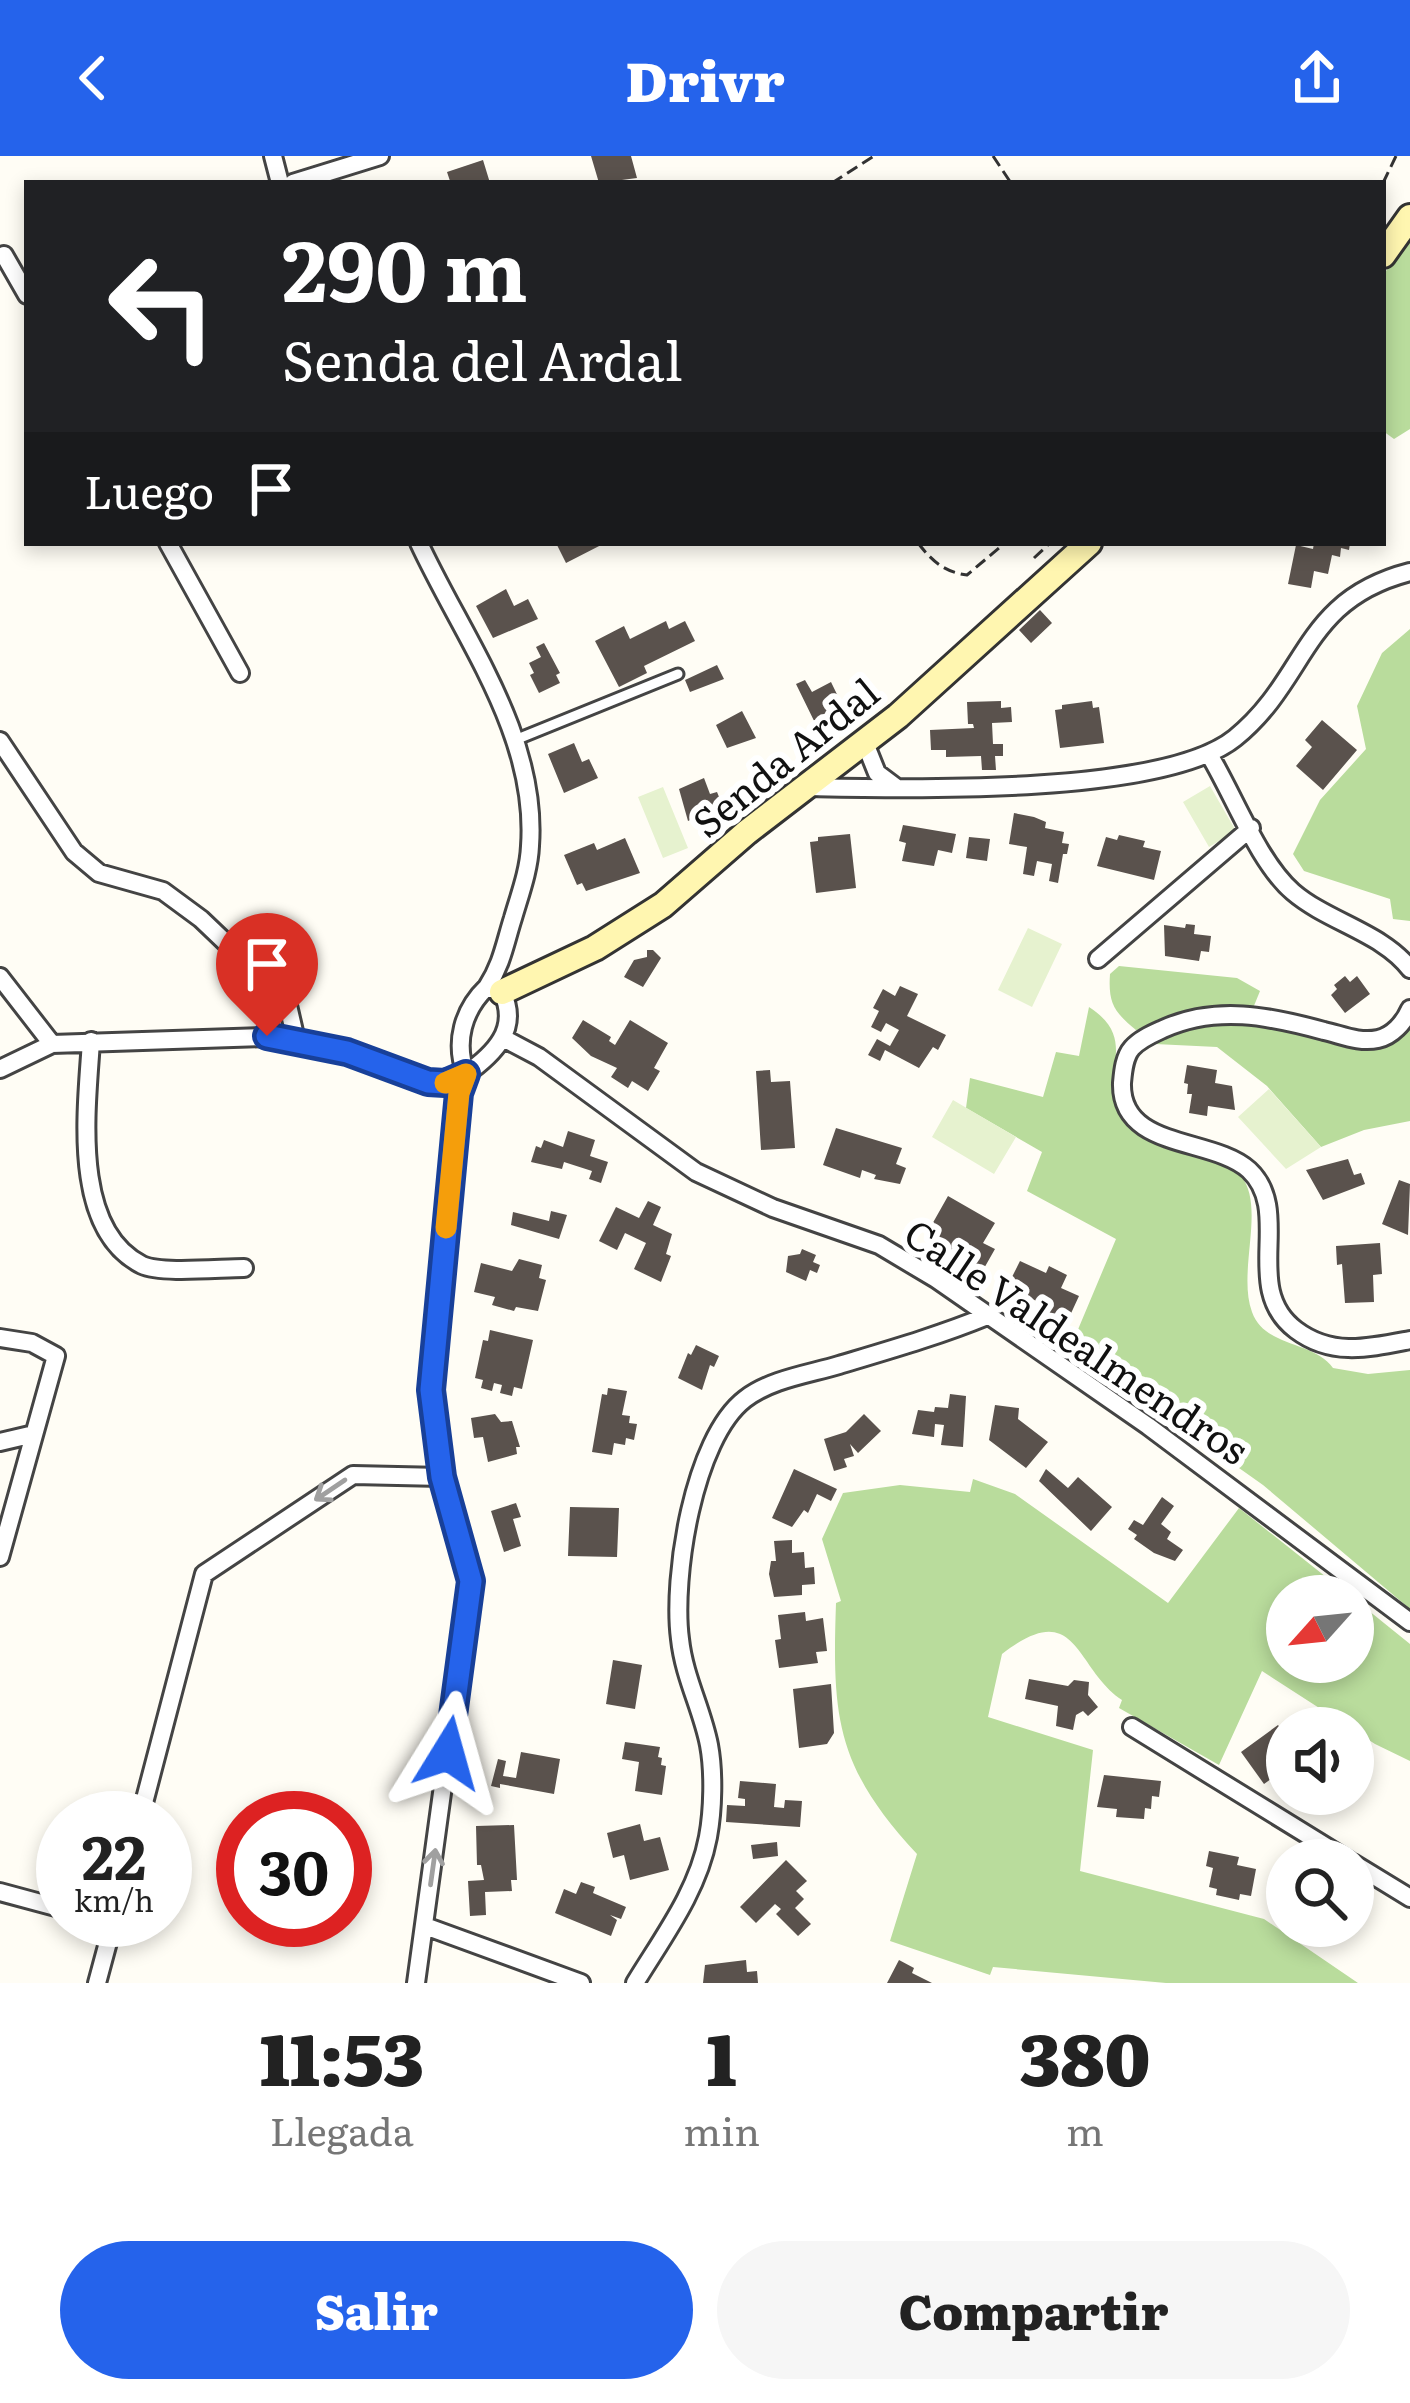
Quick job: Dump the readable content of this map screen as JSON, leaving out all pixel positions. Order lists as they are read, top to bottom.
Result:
{
  "streets": {
    "main road": ["Senda Ardal"],
    "street": ["Calle Valdealmendros"]
  },
  "north": "bottom left",
  "page": {
    "header": "Drivr",
    "turn": ["290 m", "Senda del Ardal"],
    "then": "Luego",
    "speed": "22 km/h",
    "limit": "30",
    "eta": [
      "11:53",
      "Llegada",
      "1",
      "min",
      "380",
      "m"
    ],
    "buttons": ["Salir", "Compartir"]
  }
}
